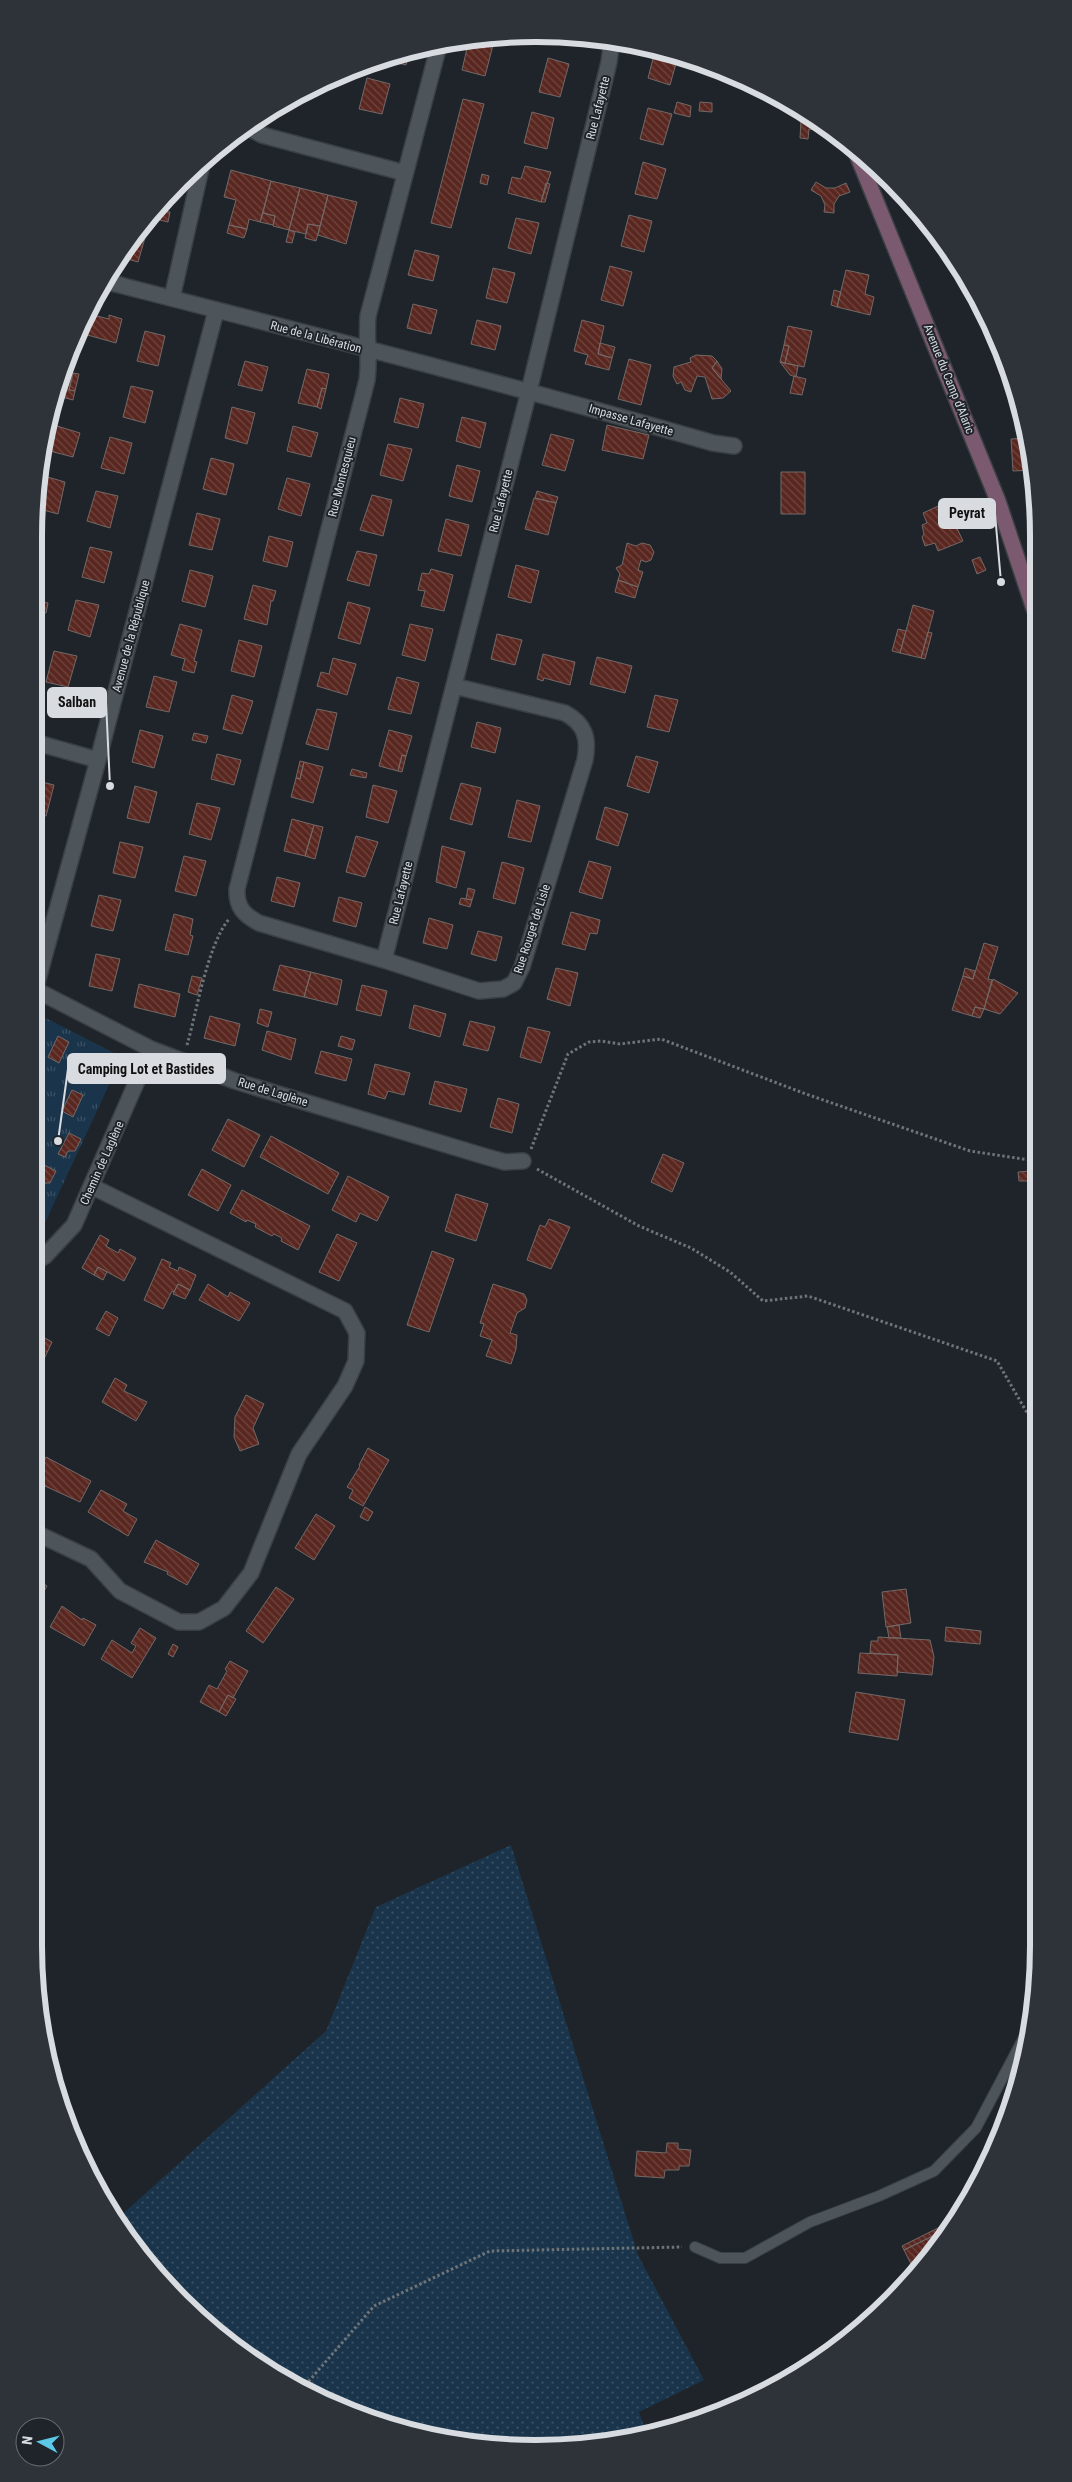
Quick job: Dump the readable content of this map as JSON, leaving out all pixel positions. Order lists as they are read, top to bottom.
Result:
{
  "streets": {
    "main road": ["Avenue du Camp d'Alaric"],
    "street": [
      "Rue Lafayette",
      "Rue de la Libération",
      "Impasse Lafayette",
      "Rue Montesquieu",
      "Avenue de la République",
      "Rue Rouget de Lisle",
      "Rue de Laglène",
      "Chemin de Laglène"
    ]
  },
  "crossings": [
    ["Rue Lafayette", "Rue de la Libération"],
    ["Rue Lafayette", "Impasse Lafayette"],
    ["Rue Lafayette", "Rue Rouget de Lisle"],
    ["Rue de la Libération", "Impasse Lafayette"],
    ["Rue de la Libération", "Rue Montesquieu"],
    ["Rue de la Libération", "Avenue de la République"],
    ["Rue Montesquieu", "Rue Rouget de Lisle"],
    ["Rue de Laglène", "Chemin de Laglène"]
  ],
  "places": ["Peyrat", "Salban", "Camping Lot et Bastides"],
  "north": "left"
}
